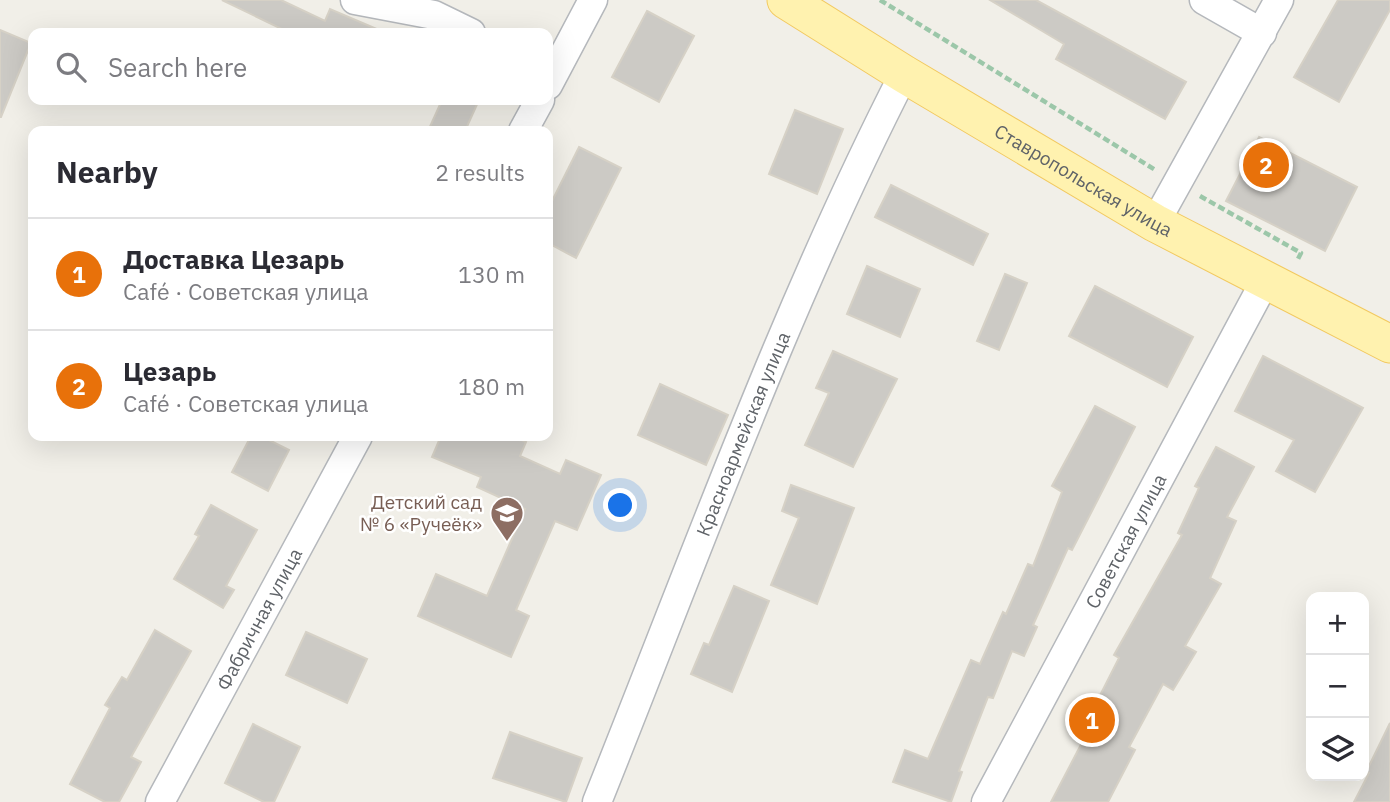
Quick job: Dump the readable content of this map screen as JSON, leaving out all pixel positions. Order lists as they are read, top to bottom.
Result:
{
  "streets": {
    "main road": ["Ставропольская улица"],
    "street": ["Красноармейская улица", "Советская улица", "Фабричная улица"]
  },
  "crossings": [
    ["Ставропольская улица", "Красноармейская улица"],
    ["Ставропольская улица", "Советская улица"]
  ],
  "places": {
    "school or university": ["Детский сад № 6 «Ручеёк»"]
  },
  "page": {
    "search": "Search here",
    "heading": ["Nearby", "2 results"],
    "pins": ["2", "1"],
    "list": [
      {
        "mark": "1",
        "name": "Доставка Цезарь",
        "note": "Café · Советская улица",
        "value": "130 m"
      },
      {
        "mark": "2",
        "name": "Цезарь",
        "note": "Café · Советская улица",
        "value": "180 m"
      }
    ],
    "map_buttons": ["+", "−"]
  }
}
